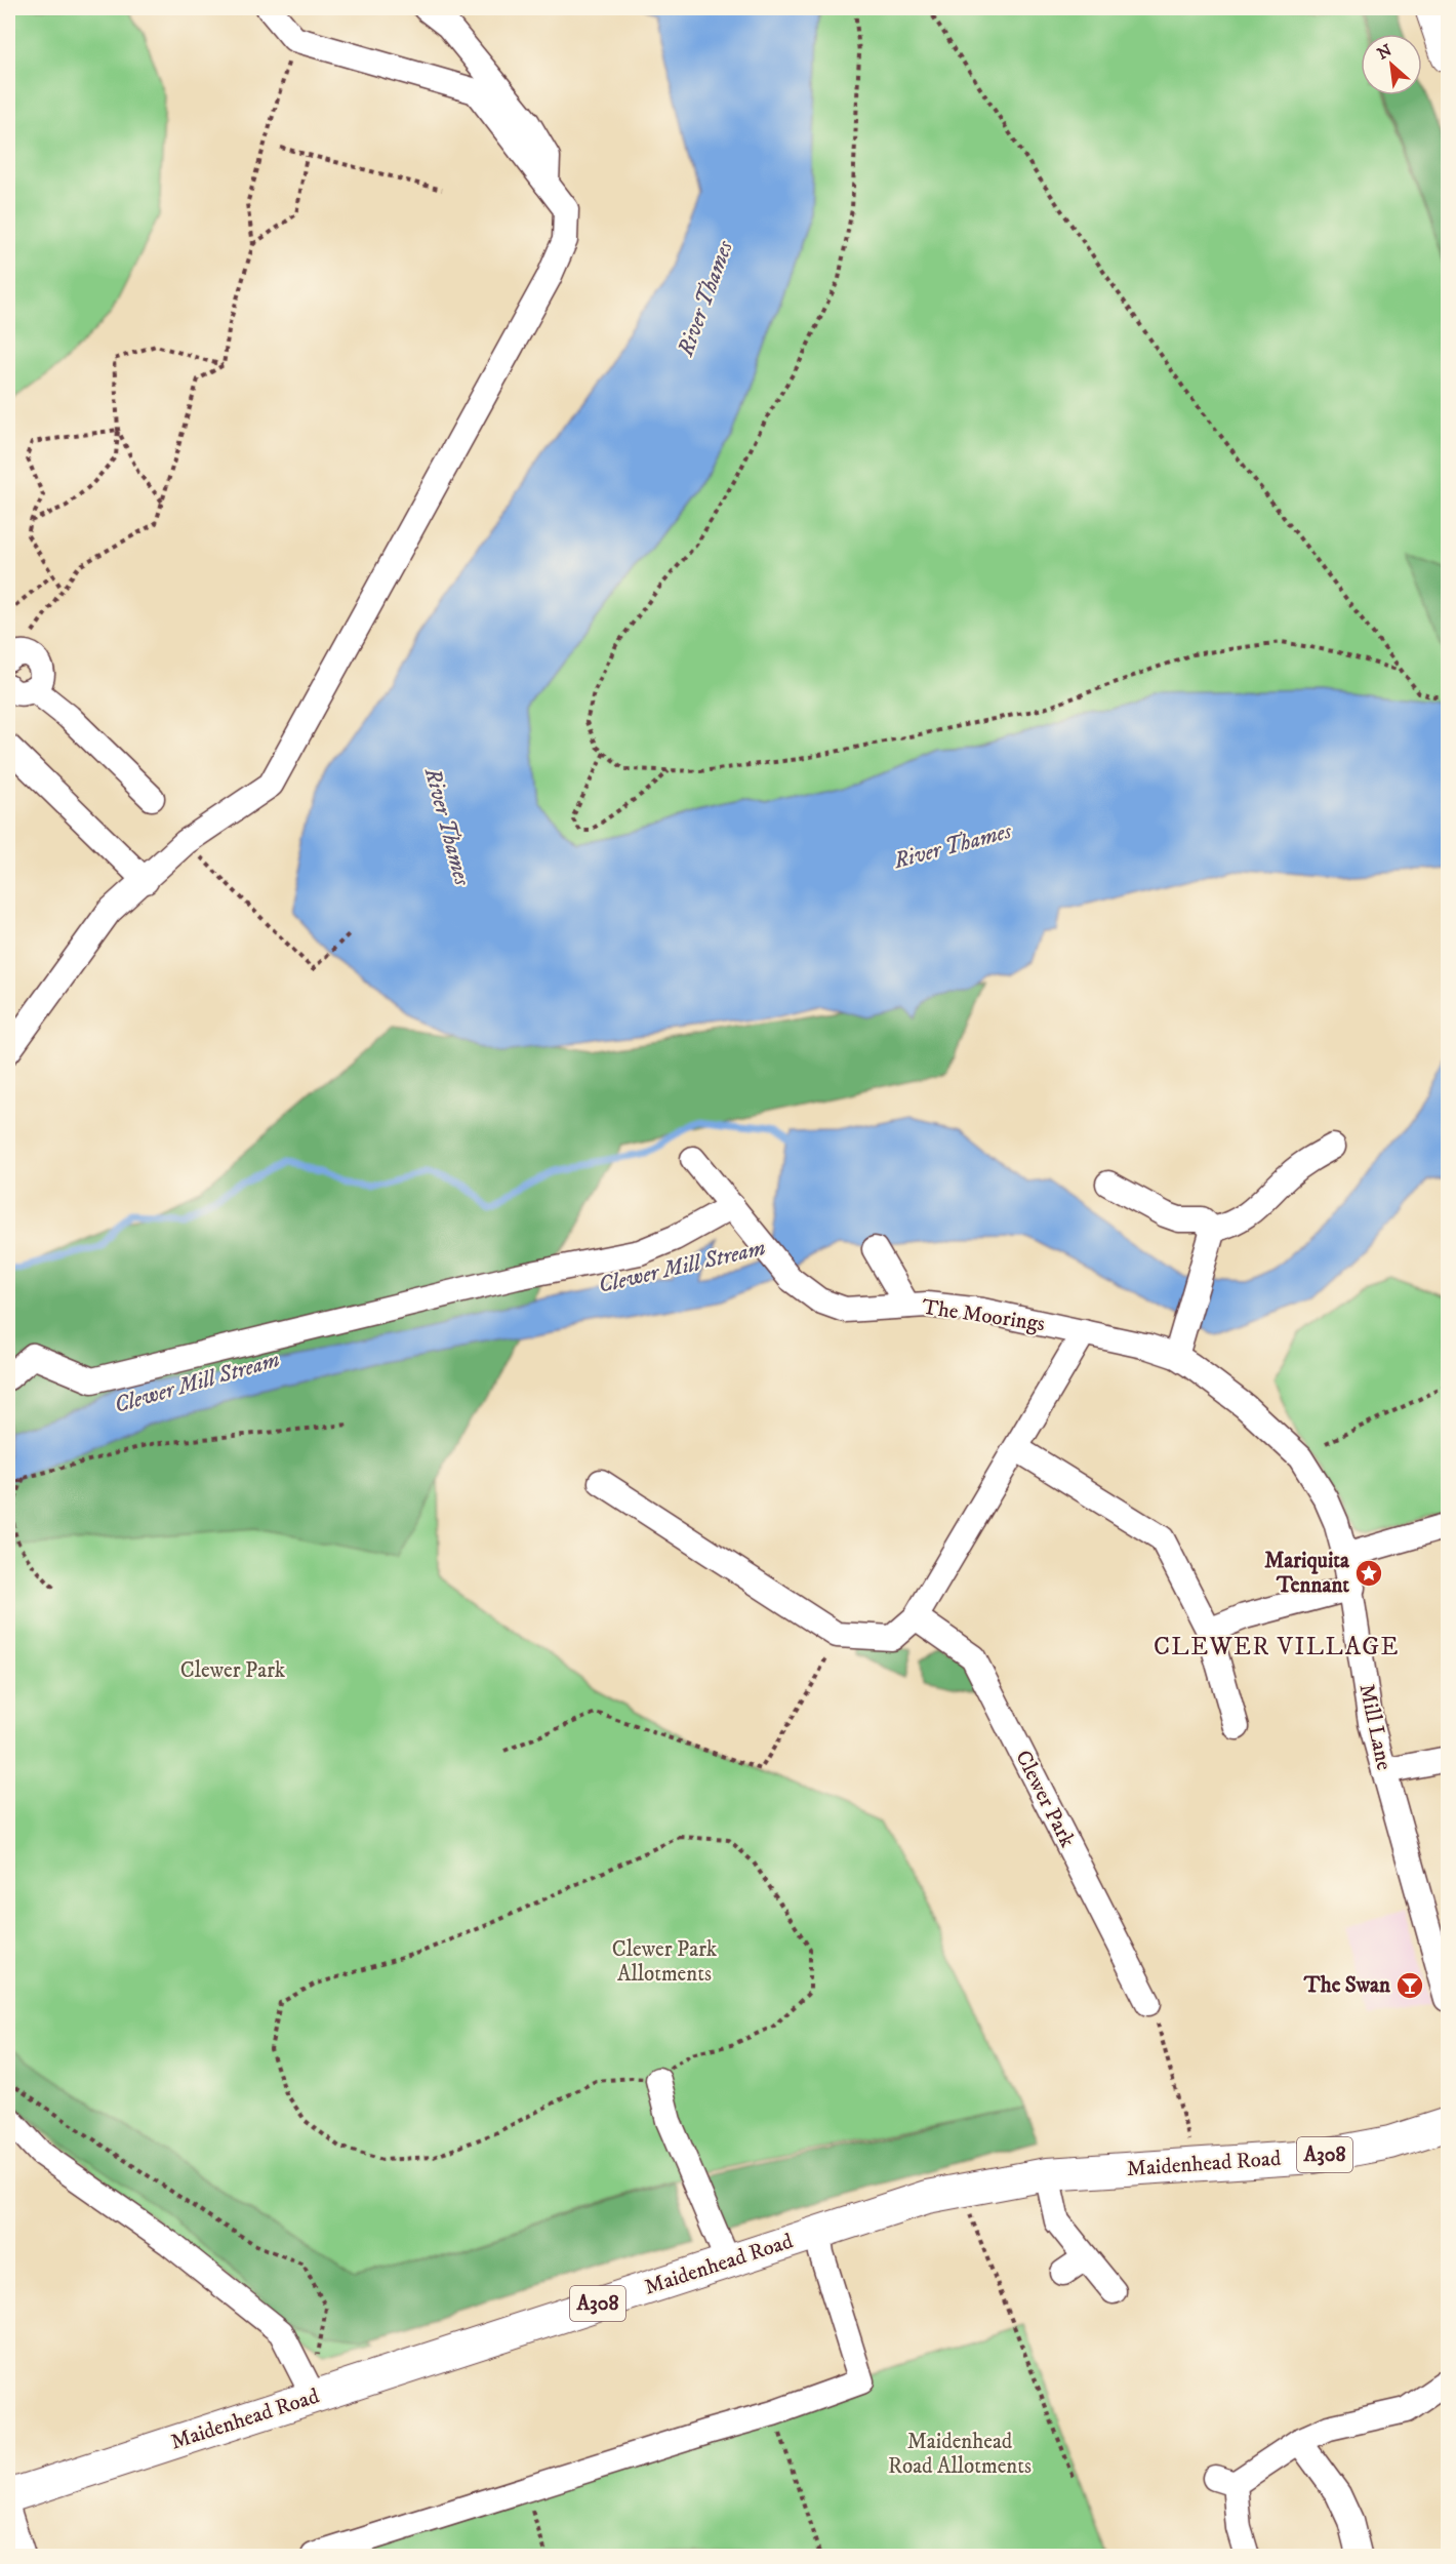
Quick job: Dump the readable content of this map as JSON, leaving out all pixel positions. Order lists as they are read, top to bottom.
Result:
{
  "streets": {
    "main road": ["A308", "Maidenhead Road"],
    "street": ["The Moorings", "Mill Lane", "Clewer Park"]
  },
  "crossings": [
    ["The Moorings", "Mill Lane"]
  ],
  "districts": ["CLEWER VILLAGE"],
  "water": ["River Thames", "Clewer Mill Stream"],
  "parks": ["Clewer Park", "Clewer Park Allotments", "Maidenhead Road Allotments"],
  "places": {
    "place": ["Mariquita Tennant"],
    "bar": ["The Swan"]
  },
  "north": "top left"
}
